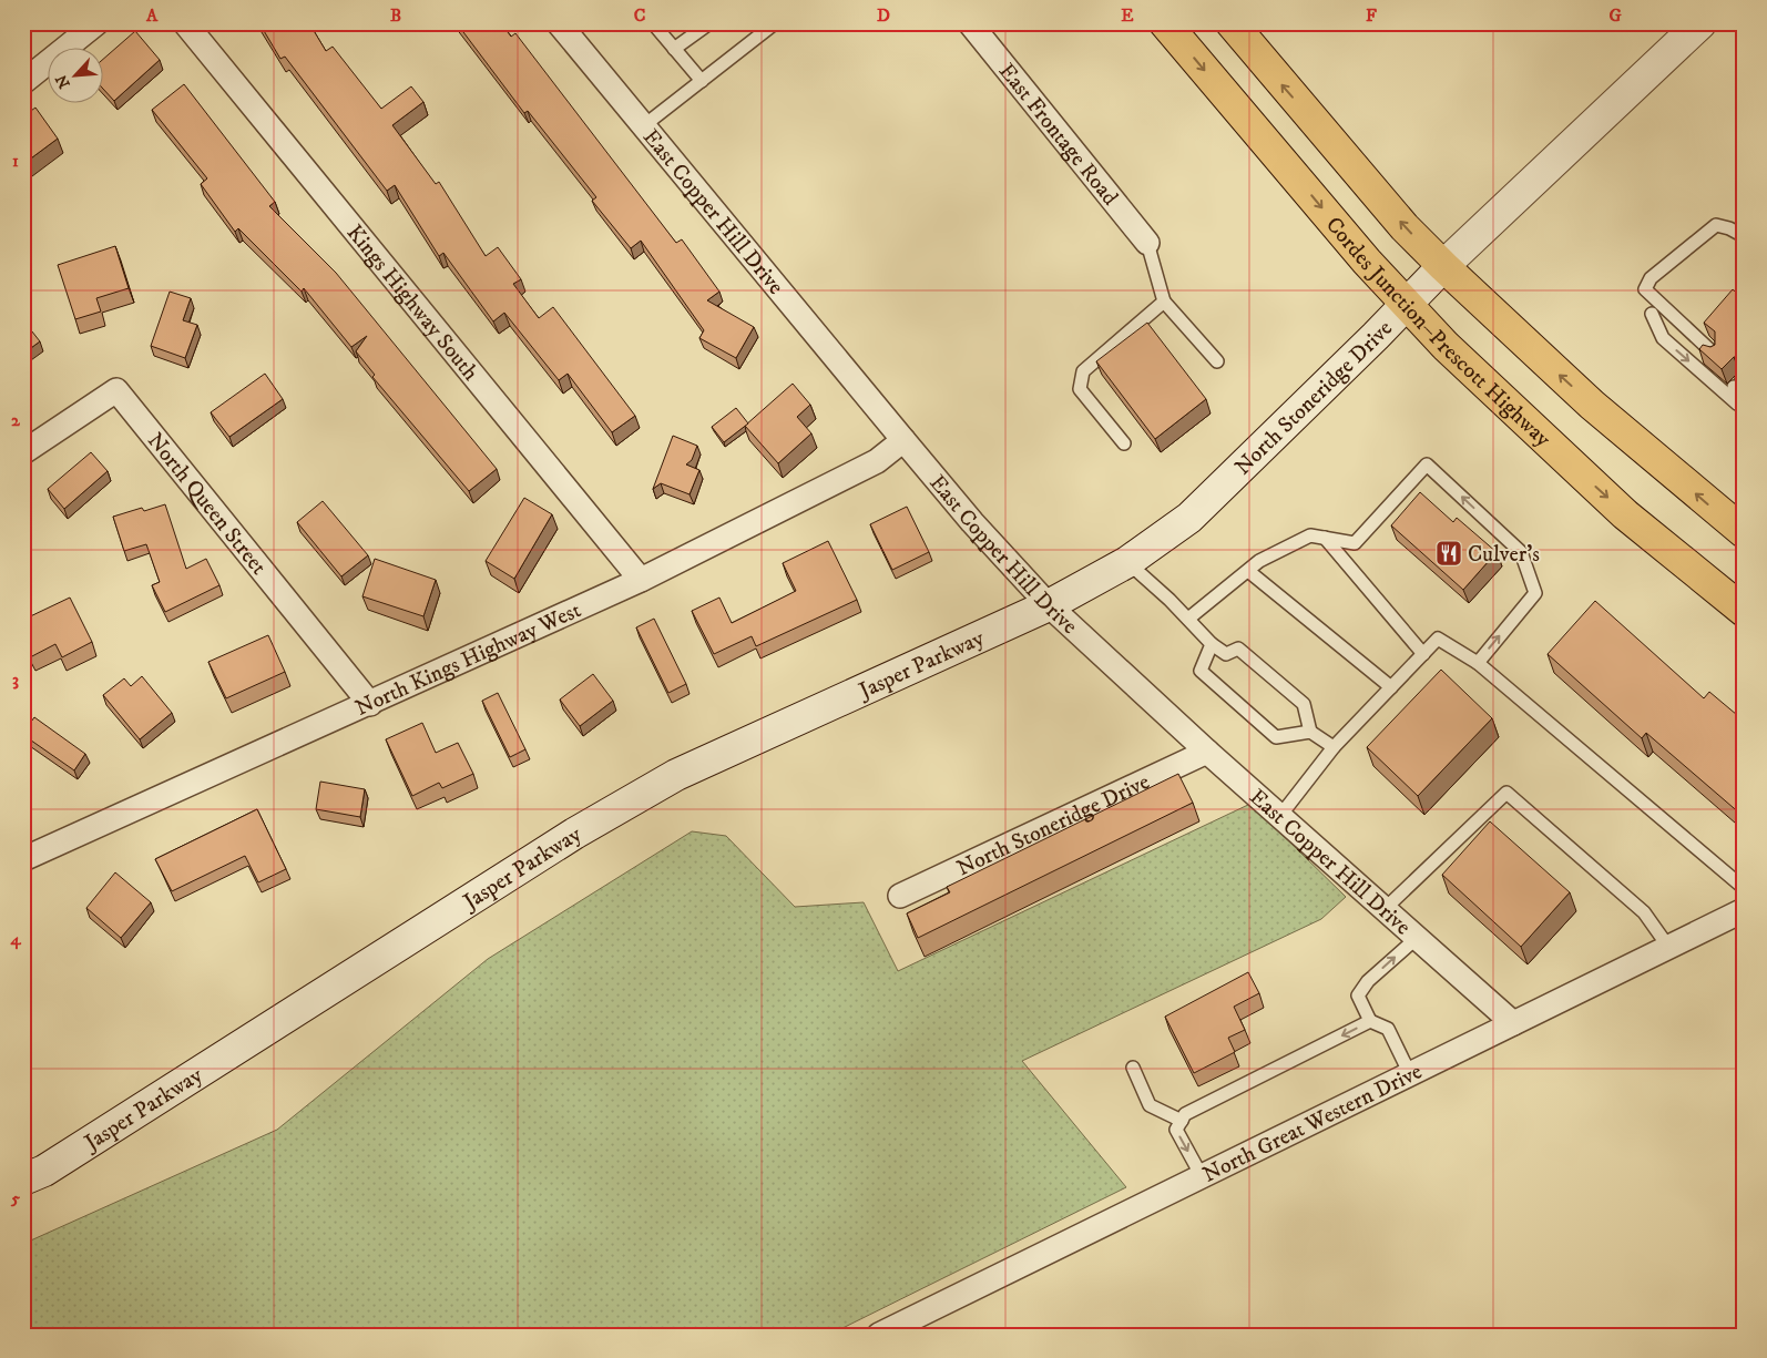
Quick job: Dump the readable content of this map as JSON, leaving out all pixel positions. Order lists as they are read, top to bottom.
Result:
{
  "streets": {
    "main road": ["Cordes Junction–Prescott Highway", "North Stoneridge Drive", "Jasper Parkway"],
    "street": [
      "East Frontage Road",
      "East Copper Hill Drive",
      "Kings Highway South",
      "North Queen Street",
      "North Kings Highway West",
      "North Great Western Drive"
    ]
  },
  "crossings": [
    ["East Copper Hill Drive", "North Stoneridge Drive"],
    ["East Copper Hill Drive", "North Kings Highway West"],
    ["East Copper Hill Drive", "Jasper Parkway"],
    ["East Copper Hill Drive", "North Great Western Drive"],
    ["Kings Highway South", "North Kings Highway West"],
    ["Cordes Junction–Prescott Highway", "North Stoneridge Drive"],
    ["North Stoneridge Drive", "Jasper Parkway"],
    ["North Queen Street", "North Kings Highway West"]
  ],
  "places": {
    "restaurant": ["Culver's"]
  },
  "north": "bottom left",
  "grid": {
    "columns": [
      "A",
      "B",
      "C",
      "D",
      "E",
      "F",
      "G"
    ],
    "rows": [
      "1",
      "2",
      "3",
      "4",
      "5"
    ]
  }
}
